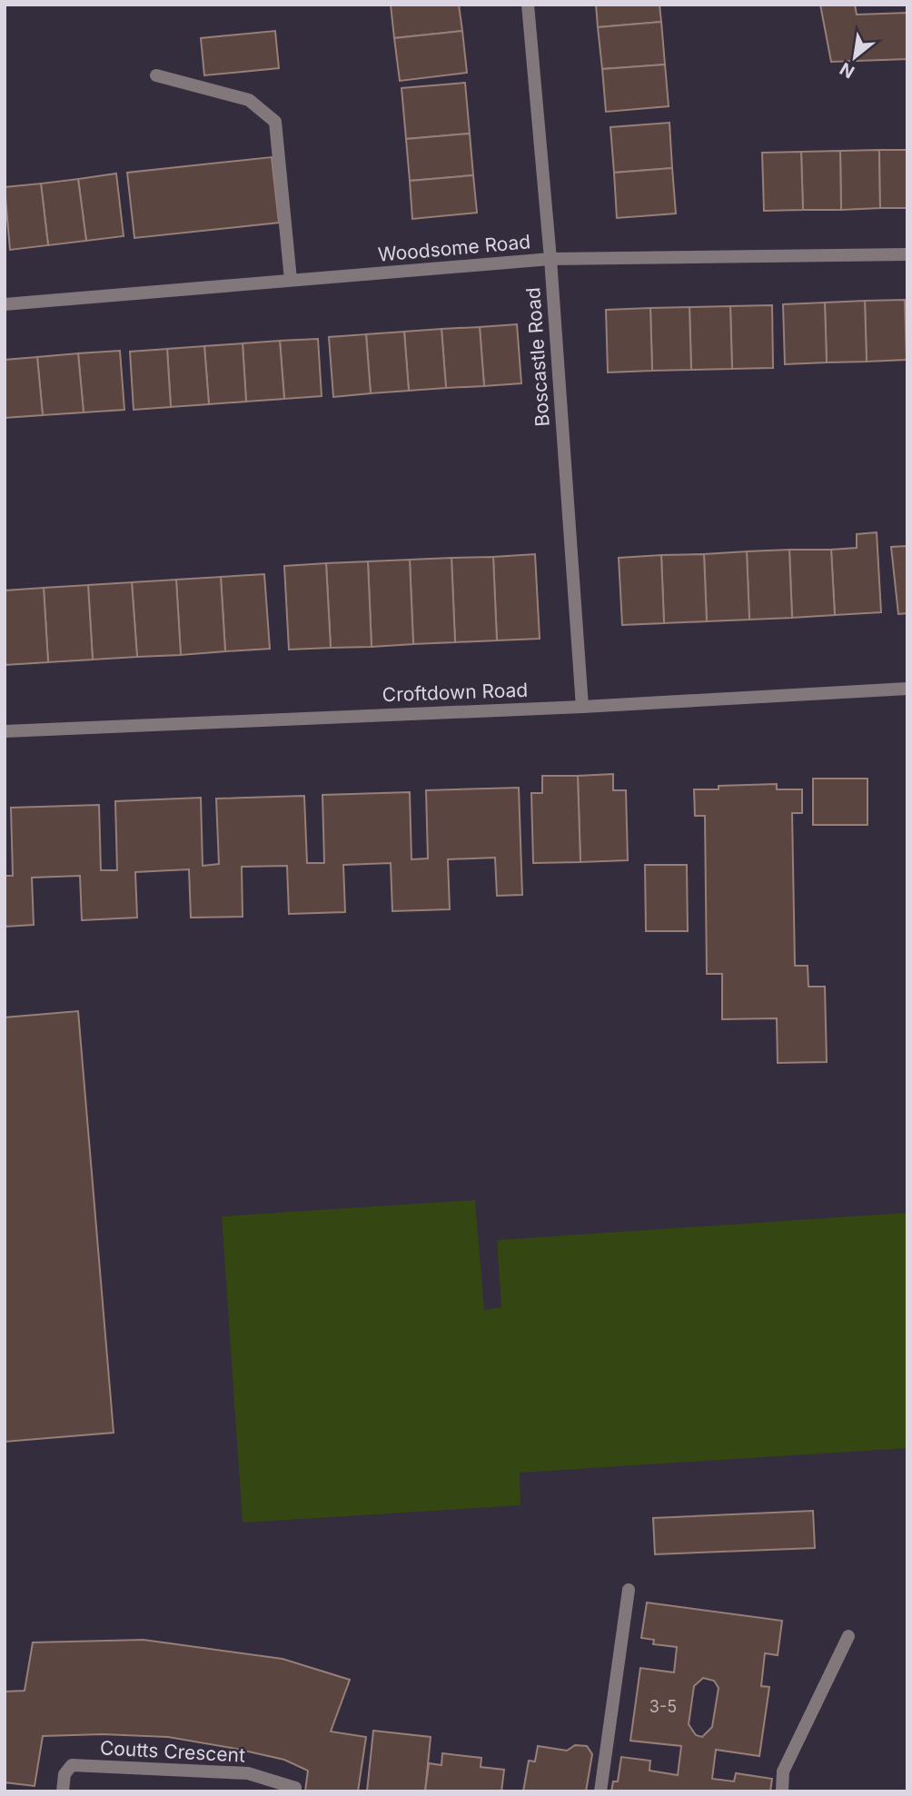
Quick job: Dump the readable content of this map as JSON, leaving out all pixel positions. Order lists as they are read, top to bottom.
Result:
{
  "streets": {
    "street": [
      "Woodsome Road",
      "Boscastle Road",
      "Croftdown Road",
      "Coutts Crescent"
    ]
  },
  "crossings": [
    ["Woodsome Road", "Boscastle Road"],
    ["Boscastle Road", "Croftdown Road"]
  ],
  "house_numbers": ["3-5"],
  "north": "bottom left"
}
